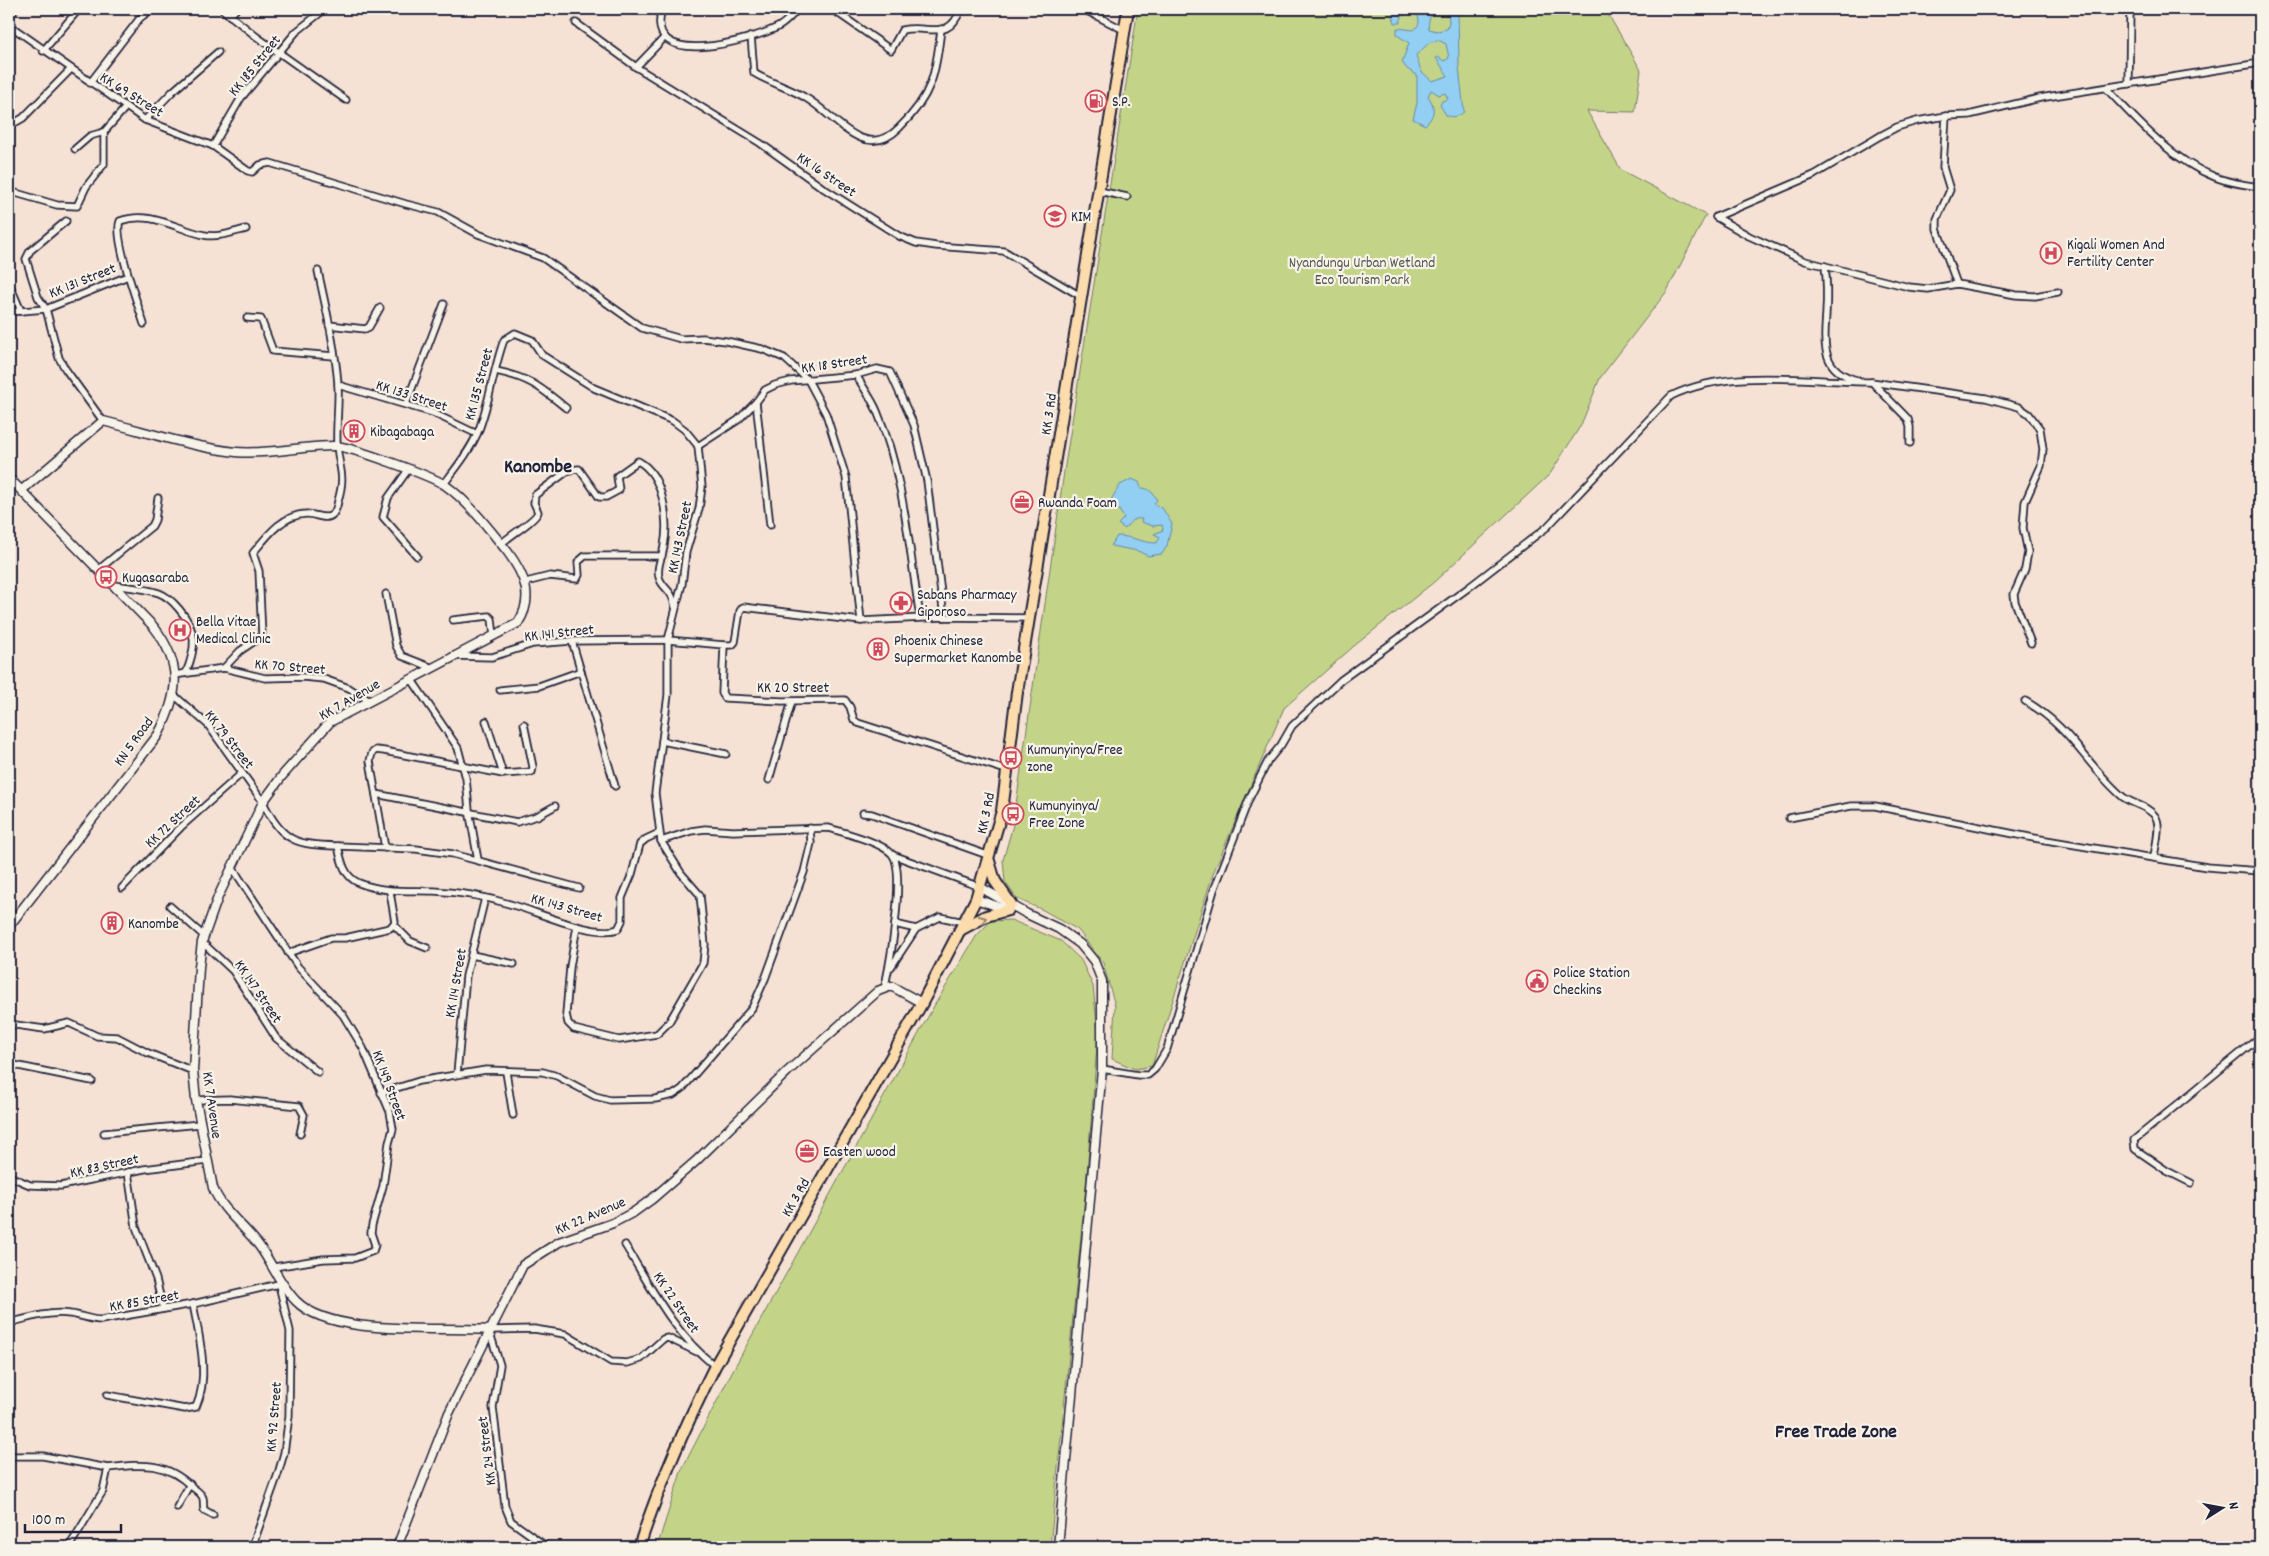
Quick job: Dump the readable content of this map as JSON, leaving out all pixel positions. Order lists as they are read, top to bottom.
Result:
{
  "streets": {
    "highway": ["KK 3 Rd"],
    "street": [
      "KK 185 Street",
      "KK 69 Street",
      "KK 16 Street",
      "KK 131 Street",
      "KK 18 Street",
      "KK 135 Street",
      "KK 133 Street",
      "KK 143 Street",
      "KK 141 Street",
      "KK 70 Street",
      "KK 20 Street",
      "KK 7 Avenue",
      "KK 79 Street",
      "KN 5 Road",
      "KK 72 Street",
      "KK 114 Street",
      "KK 147 Street",
      "KK 149 Street",
      "KK 83 Street",
      "KK 22 Avenue",
      "KK 85 Street",
      "KK 22 Street",
      "KK 92 Street",
      "KK 24 Street"
    ]
  },
  "crossings": [
    ["KK 185 Street", "KK 69 Street"],
    ["KK 69 Street", "KK 18 Street"],
    ["KK 16 Street", "KK 3 Rd"],
    ["KK 131 Street", "KK 7 Avenue"],
    ["KK 18 Street", "KK 135 Street"],
    ["KK 18 Street", "KK 143 Street"],
    ["KK 135 Street", "KK 133 Street"],
    ["KK 135 Street", "KK 143 Street"],
    ["KK 135 Street", "KK 7 Avenue"],
    ["KK 3 Rd", "KK 20 Street"],
    ["KK 3 Rd", "KK 22 Street"],
    ["KK 143 Street", "KK 141 Street"],
    ["KK 143 Street", "KK 114 Street"],
    ["KK 141 Street", "KK 7 Avenue"],
    ["KK 70 Street", "KK 7 Avenue"],
    ["KK 70 Street", "KN 5 Road"],
    ["KK 7 Avenue", "KK 79 Street"],
    ["KK 7 Avenue", "KK 147 Street"],
    ["KK 7 Avenue", "KK 149 Street"],
    ["KK 7 Avenue", "KK 83 Street"],
    ["KK 7 Avenue", "KK 22 Avenue"],
    ["KK 7 Avenue", "KK 85 Street"],
    ["KK 7 Avenue", "KK 92 Street"],
    ["KK 7 Avenue", "KK 24 Street"],
    ["KK 79 Street", "KN 5 Road"],
    ["KK 79 Street", "KK 72 Street"],
    ["KK 22 Avenue", "KK 24 Street"],
    ["KK 85 Street", "KK 92 Street"]
  ],
  "districts": ["Kanombe", "Free Trade Zone"],
  "parks": ["Nyandungu Urban Wetland Eco Tourism Park"],
  "places": {
    "fuel station": ["S.P."],
    "school or university": ["KIM"],
    "hospital": ["Kigali Women And Fertility Center", "Bella Vitae Medical Clinic"],
    "building": ["Kibagabaga", "Phoenix Chinese Supermarket Kanombe", "Kanombe"],
    "office": ["Rwanda Foam", "Easten wood"],
    "bus stop": ["Kugasaraba", "Kumunyinya/Free zone", "Kumunyinya/ Free Zone"],
    "pharmacy": ["Sabans Pharmacy Giporoso"],
    "public building": ["Police Station Checkins"]
  },
  "scale_bar": "100 m",
  "north": "right"
}
